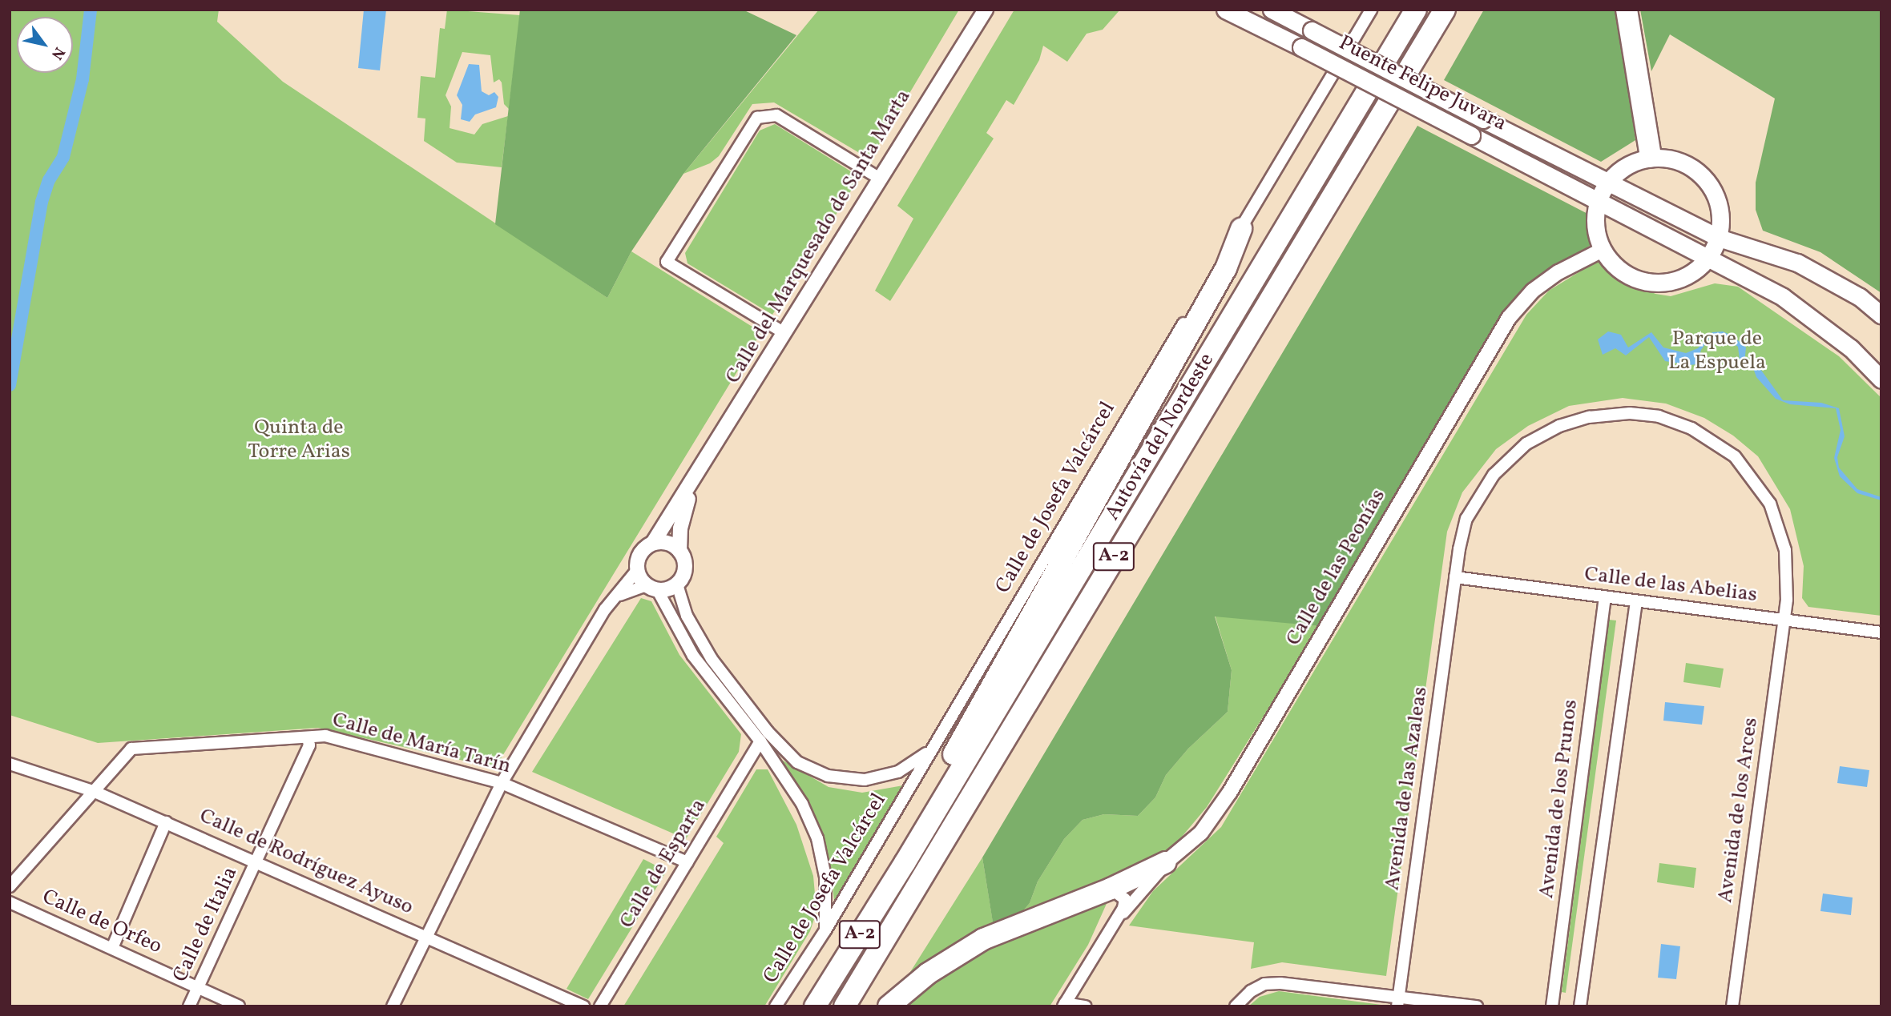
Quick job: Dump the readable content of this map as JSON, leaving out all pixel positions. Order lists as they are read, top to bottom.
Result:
{
  "streets": {
    "highway": ["Autovía del Nordeste", "A-2"],
    "main road": ["Puente Felipe Juvara"],
    "street": [
      "Calle del Marquesado de Santa Marta",
      "Calle de Josefa Valcárcel",
      "Calle de las Peonías",
      "Calle de las Abelias",
      "Calle de María Tarín",
      "Avenida de las Azaleas",
      "Avenida de los Prunos",
      "Avenida de los Arces",
      "Calle de Rodríguez Ayuso",
      "Calle de Esparta",
      "Calle de Orfeo",
      "Calle de Italia"
    ]
  },
  "crossings": [
    ["Calle de las Abelias", "Avenida de las Azaleas"],
    ["Calle de las Abelias", "Avenida de los Prunos"],
    ["Calle de las Abelias", "Avenida de los Arces"],
    ["Calle de María Tarín", "Calle de Rodríguez Ayuso"],
    ["Calle de María Tarín", "Calle de Esparta"],
    ["Calle de María Tarín", "Calle de Italia"],
    ["Avenida de las Azaleas", "Avenida de los Arces"],
    ["Calle de Rodríguez Ayuso", "Calle de Italia"],
    ["Calle de Orfeo", "Calle de Italia"]
  ],
  "parks": ["Parque de La Espuela", "Quinta de Torre Arias"],
  "north": "bottom right"
}
